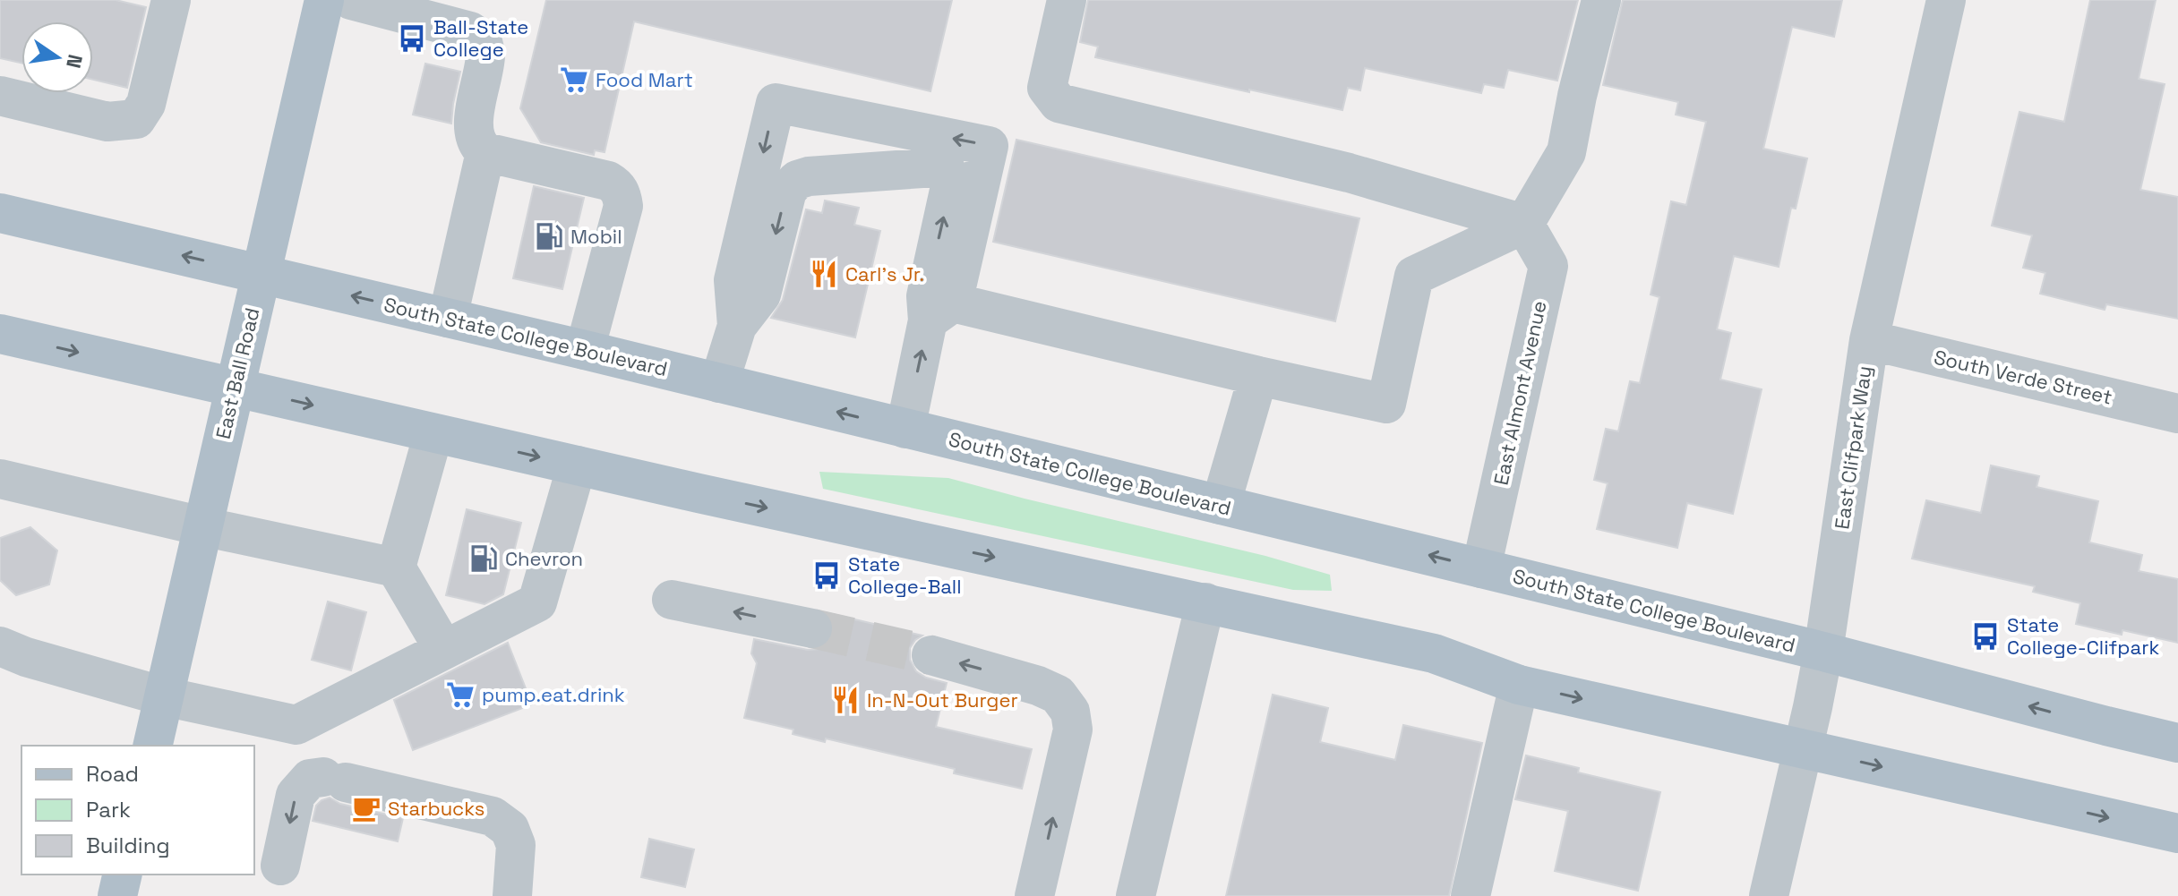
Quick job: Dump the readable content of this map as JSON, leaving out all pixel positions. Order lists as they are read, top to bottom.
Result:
{
  "streets": {
    "main road": ["South State College Boulevard", "East Ball Road"],
    "street": ["South Verde Street", "East Almont Avenue", "East Clifpark Way"]
  },
  "crossings": [
    ["South State College Boulevard", "East Ball Road"],
    ["South State College Boulevard", "East Almont Avenue"],
    ["South State College Boulevard", "East Clifpark Way"],
    ["South Verde Street", "East Clifpark Way"]
  ],
  "places": {
    "bus stop": ["Ball-State College", "State College-Ball", "State College-Clifpark"],
    "supermarket": ["Food Mart", "pump.eat.drink"],
    "fuel station": ["Mobil", "Chevron"],
    "restaurant": ["Carl's Jr.", "In-N-Out Burger"],
    "cafe": ["Starbucks"]
  },
  "legend": ["Road", "Park", "Building"],
  "north": "right"
}
